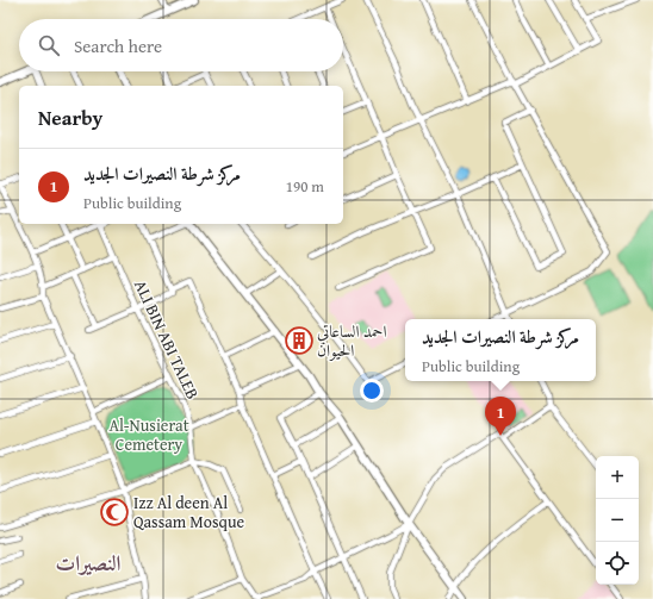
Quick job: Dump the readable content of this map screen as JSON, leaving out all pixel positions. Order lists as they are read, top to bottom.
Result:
{
  "streets": {
    "street": ["ALI BIN ABI TALEB"]
  },
  "districts": ["النصيرات"],
  "parks": ["Al-Nusierat Cemetery"],
  "places": {
    "building": ["احمد الساعاتي الحيوان"],
    "mosque": ["Izz Al deen Al Qassam Mosque"]
  },
  "page": {
    "search": "Search here",
    "heading": "Nearby",
    "list": [
      {
        "mark": "1",
        "name": "مركز شرطة النصيرات الجديد",
        "note": "Public building",
        "value": "190 m"
      }
    ],
    "popup": ["مركز شرطة النصيرات الجديد", "Public building"],
    "pins": "1",
    "map_buttons": ["+", "−"]
  }
}
